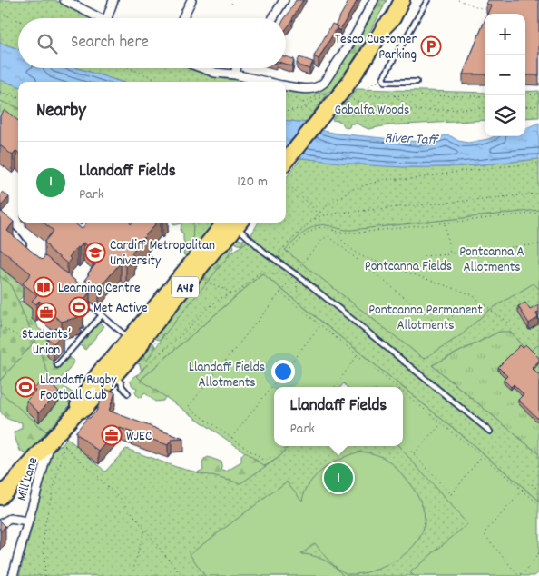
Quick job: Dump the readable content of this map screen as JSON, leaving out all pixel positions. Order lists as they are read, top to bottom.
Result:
{
  "streets": {
    "highway": ["A48"],
    "street": ["Mill Lane"]
  },
  "crossings": [
    ["A48", "Mill Lane"]
  ],
  "water": ["River Taff"],
  "parks": [
    "Gabalfa Woods",
    "Pontcanna A Allotments",
    "Pontcanna Fields",
    "Pontcanna Permanent Allotments",
    "Llandaff Fields Allotments"
  ],
  "places": {
    "parking": ["Tesco Customer Parking"],
    "school or university": ["Cardiff Metropolitan University"],
    "library": ["Learning Centre"],
    "sports": ["Met Active", "Llandaff Rugby Football Club"],
    "office": ["Students’ Union", "WJEC"]
  },
  "page": {
    "map_buttons": ["+", "−"],
    "search": "Search here",
    "heading": "Nearby",
    "list": [
      {
        "mark": "1",
        "name": "Llandaff Fields",
        "note": "Park",
        "value": "120 m"
      }
    ],
    "popup": ["Llandaff Fields", "Park"],
    "pins": "1"
  }
}
